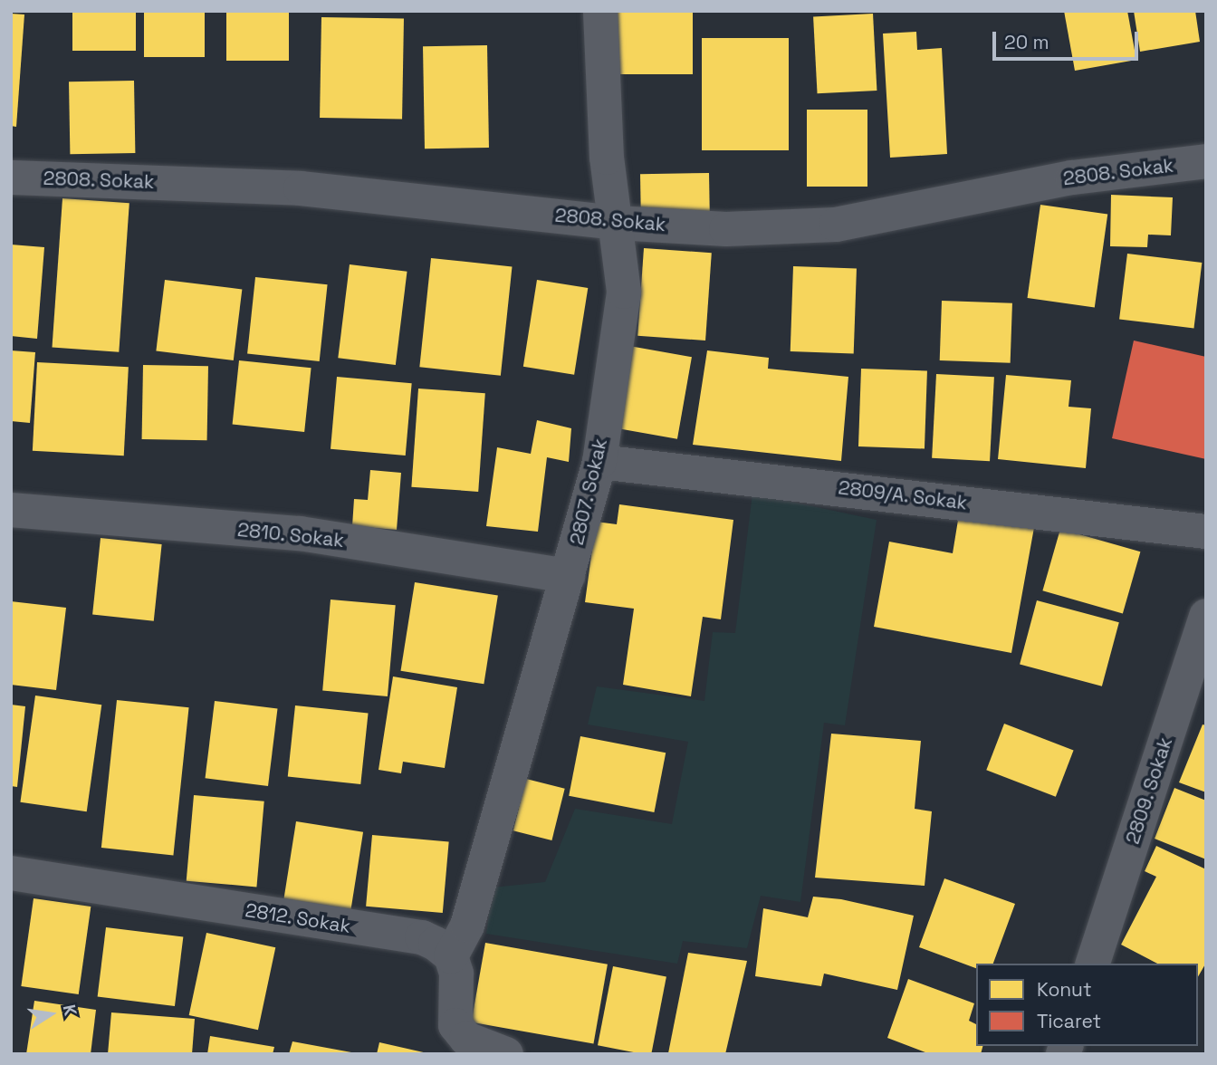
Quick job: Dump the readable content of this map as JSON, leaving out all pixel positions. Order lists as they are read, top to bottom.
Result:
{
  "streets": {
    "street": [
      "2808. Sokak",
      "2807. Sokak",
      "2809/A. Sokak",
      "2810. Sokak",
      "2809. Sokak",
      "2812. Sokak"
    ]
  },
  "crossings": [
    ["2808. Sokak", "2807. Sokak"],
    ["2807. Sokak", "2809/A. Sokak"],
    ["2807. Sokak", "2810. Sokak"],
    ["2807. Sokak", "2812. Sokak"]
  ],
  "legend": ["Konut", "Ticaret"],
  "scale_bar": "20 m",
  "north": "right"
}
